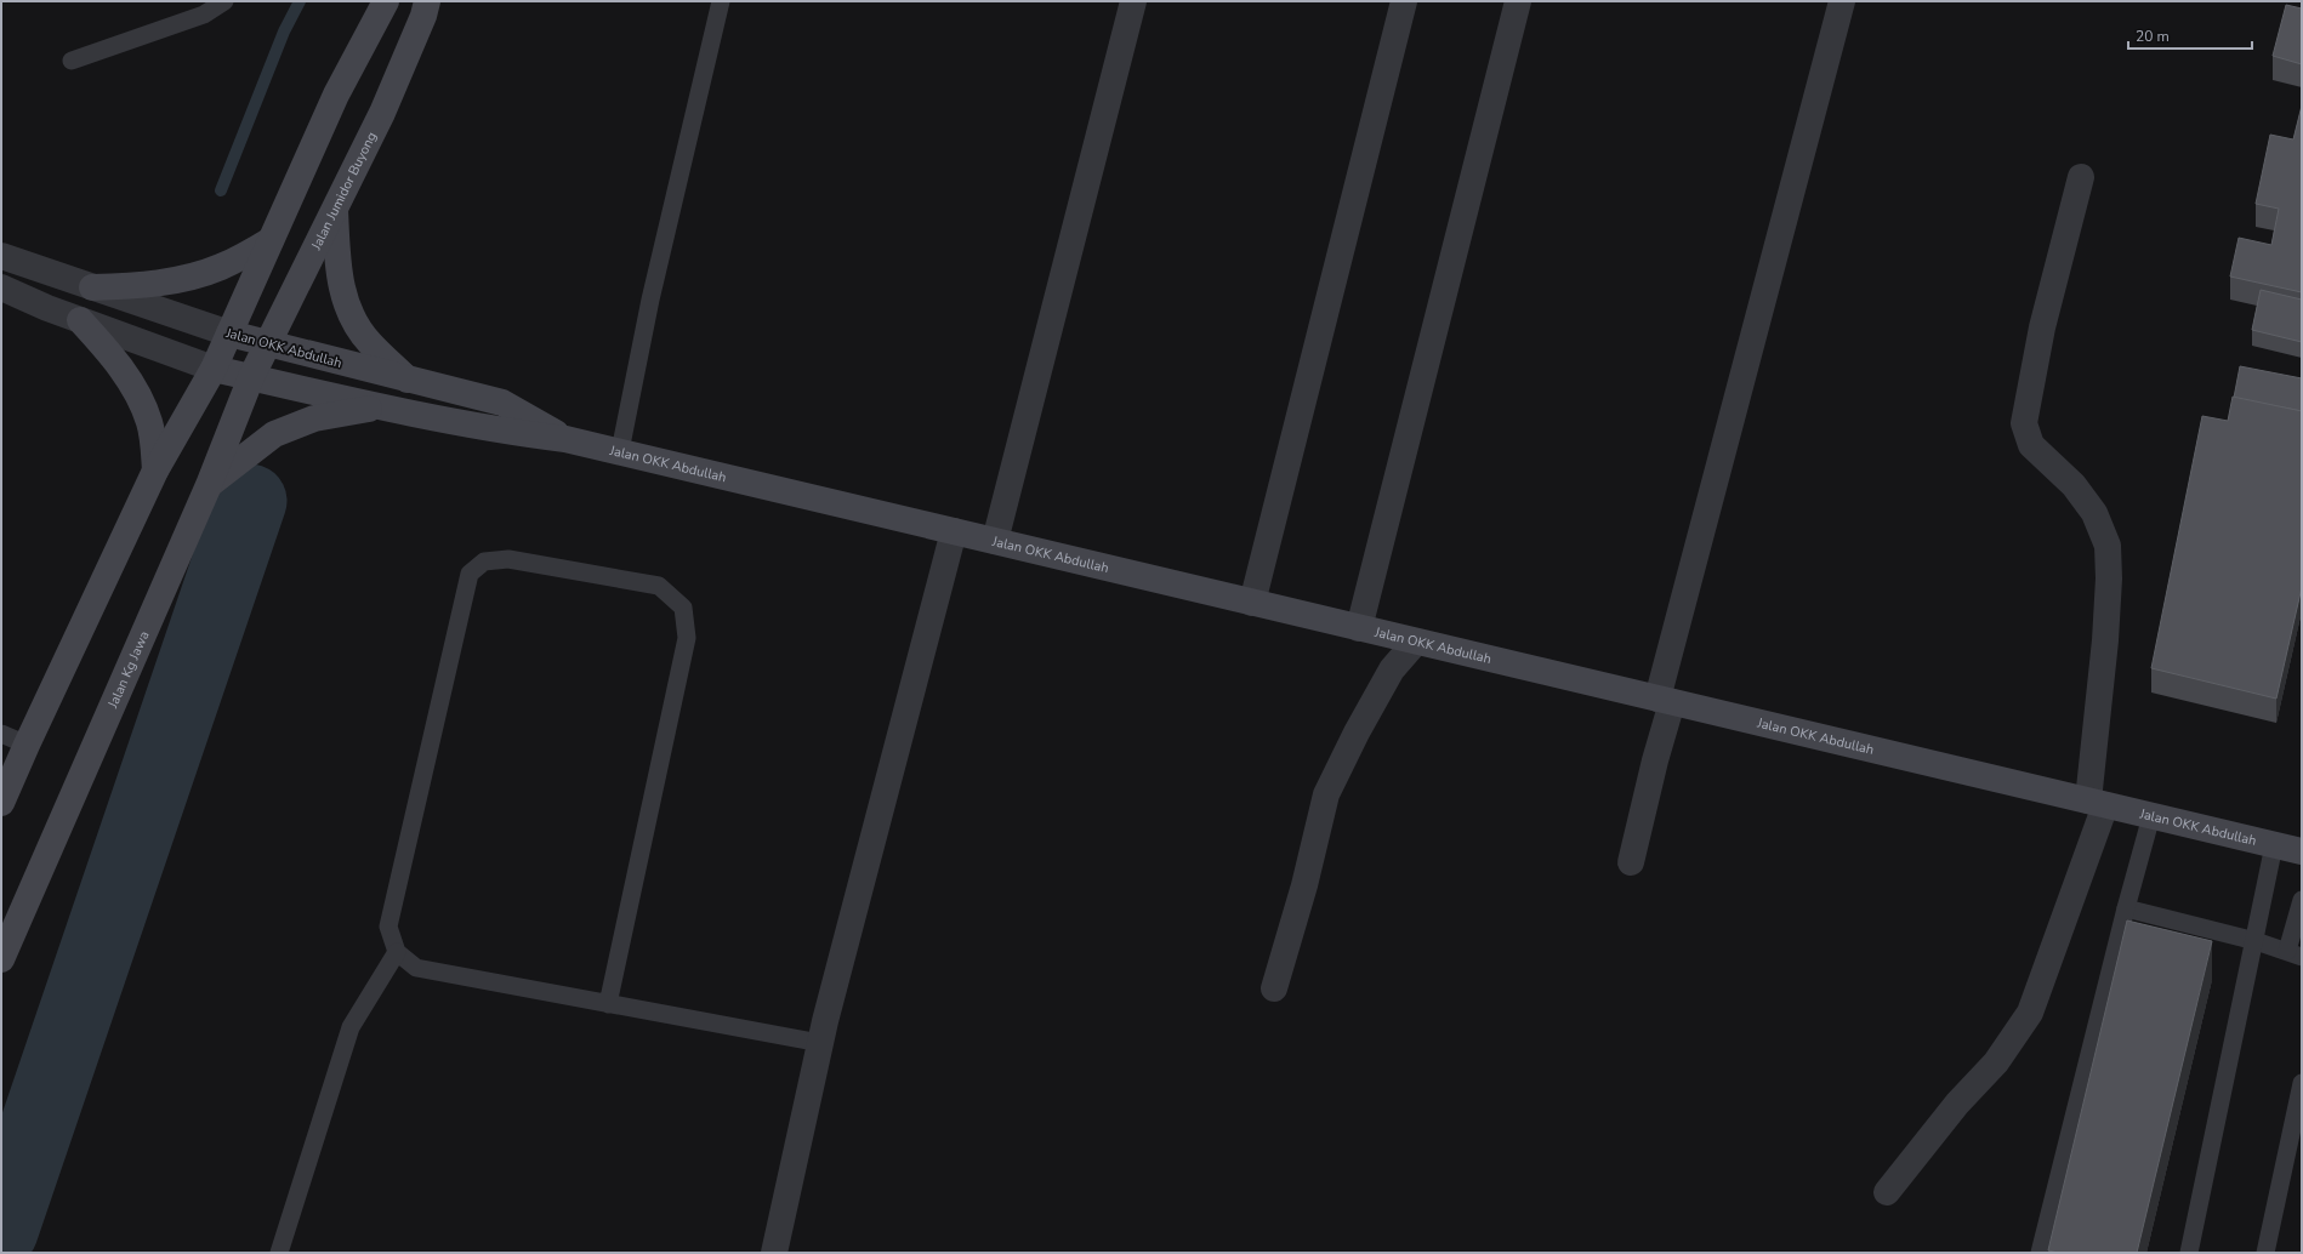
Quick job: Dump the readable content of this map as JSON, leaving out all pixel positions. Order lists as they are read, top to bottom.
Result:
{
  "streets": {
    "main road": ["Jalan Jumidor Buyong", "Jalan OKK Abdullah", "Jalan Kg Jawa"]
  },
  "crossings": [
    ["Jalan Jumidor Buyong", "Jalan OKK Abdullah"],
    ["Jalan Jumidor Buyong", "Jalan Kg Jawa"],
    ["Jalan OKK Abdullah", "Jalan Kg Jawa"]
  ],
  "scale_bar": "20 m"
}
